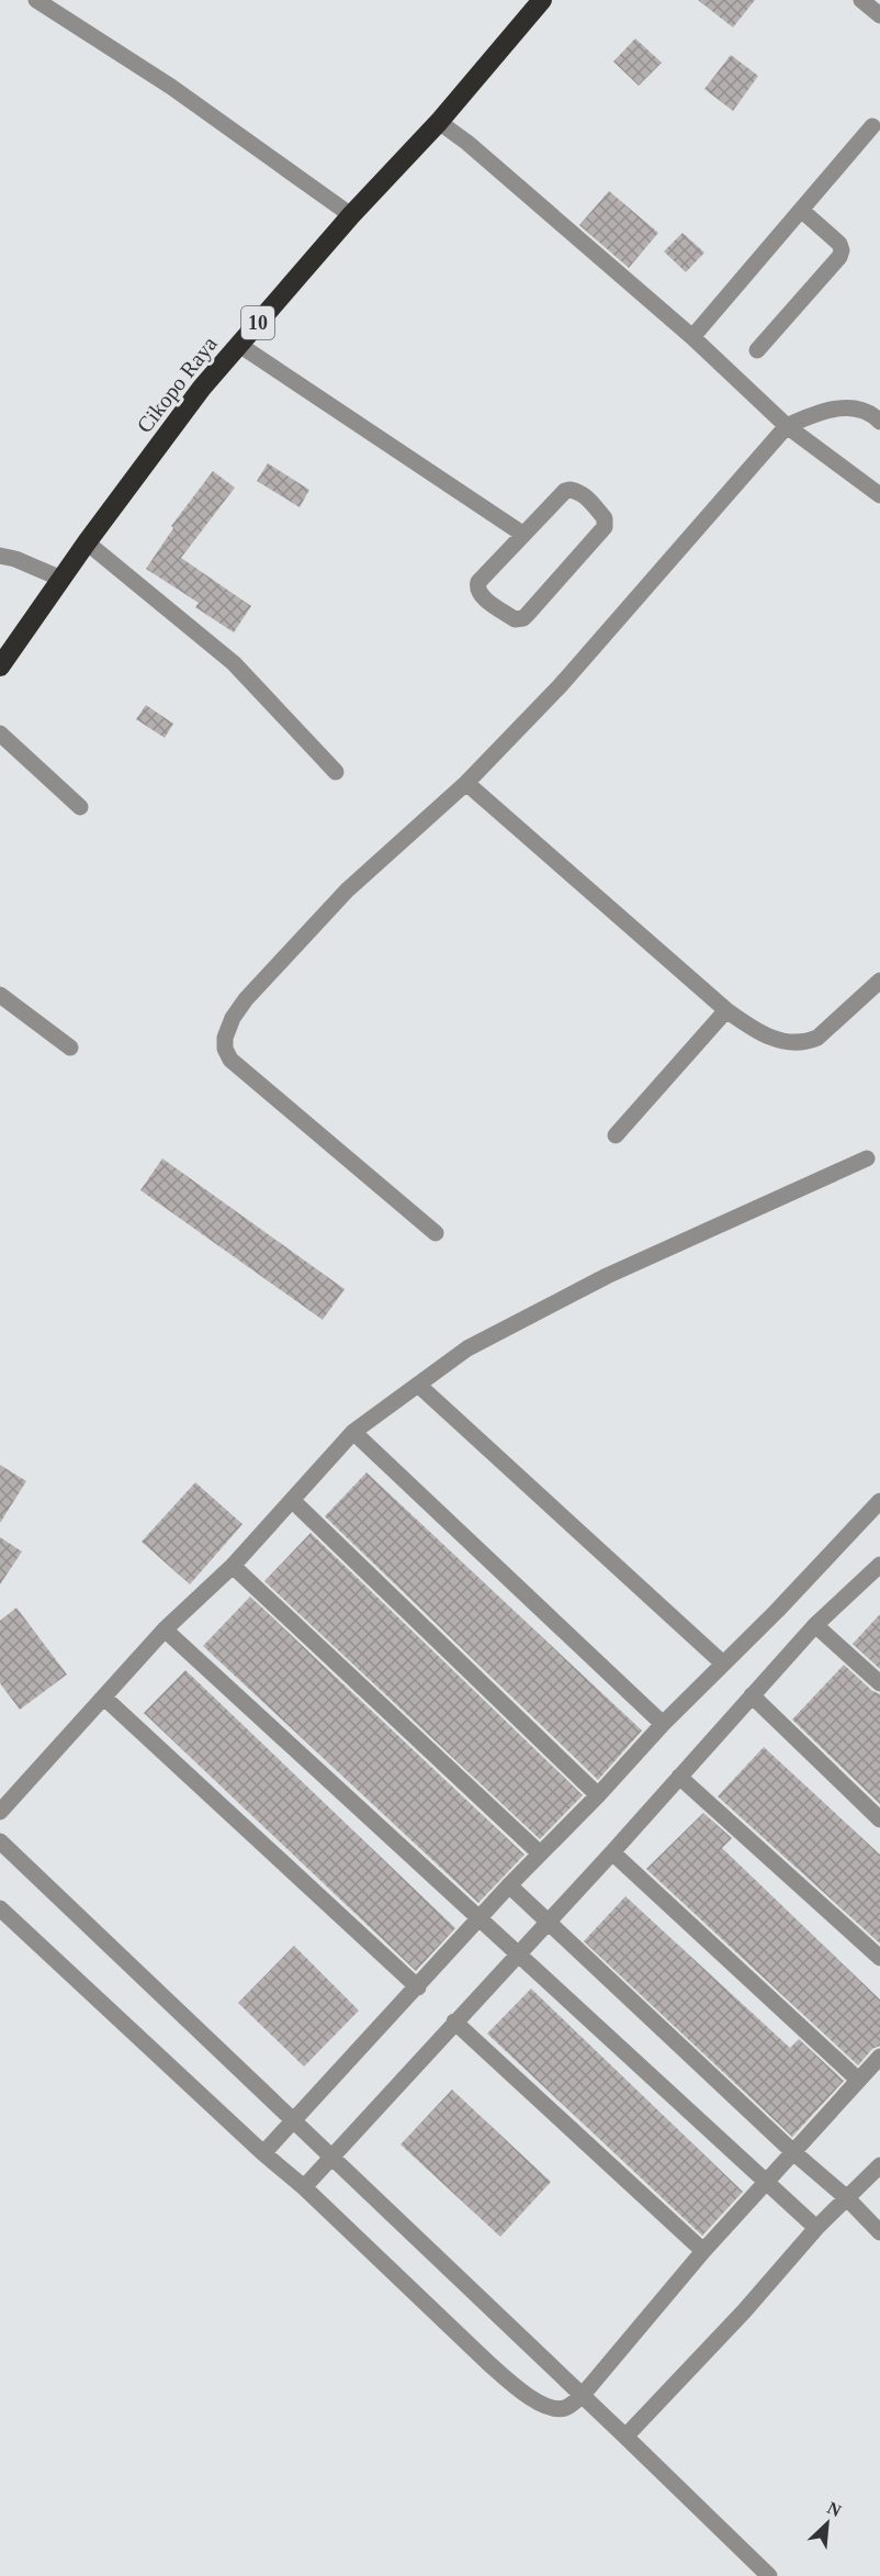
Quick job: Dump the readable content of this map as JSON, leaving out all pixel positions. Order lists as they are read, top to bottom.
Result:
{
  "streets": {
    "highway": ["10", "Cikopo Raya"]
  },
  "north": "top right"
}
